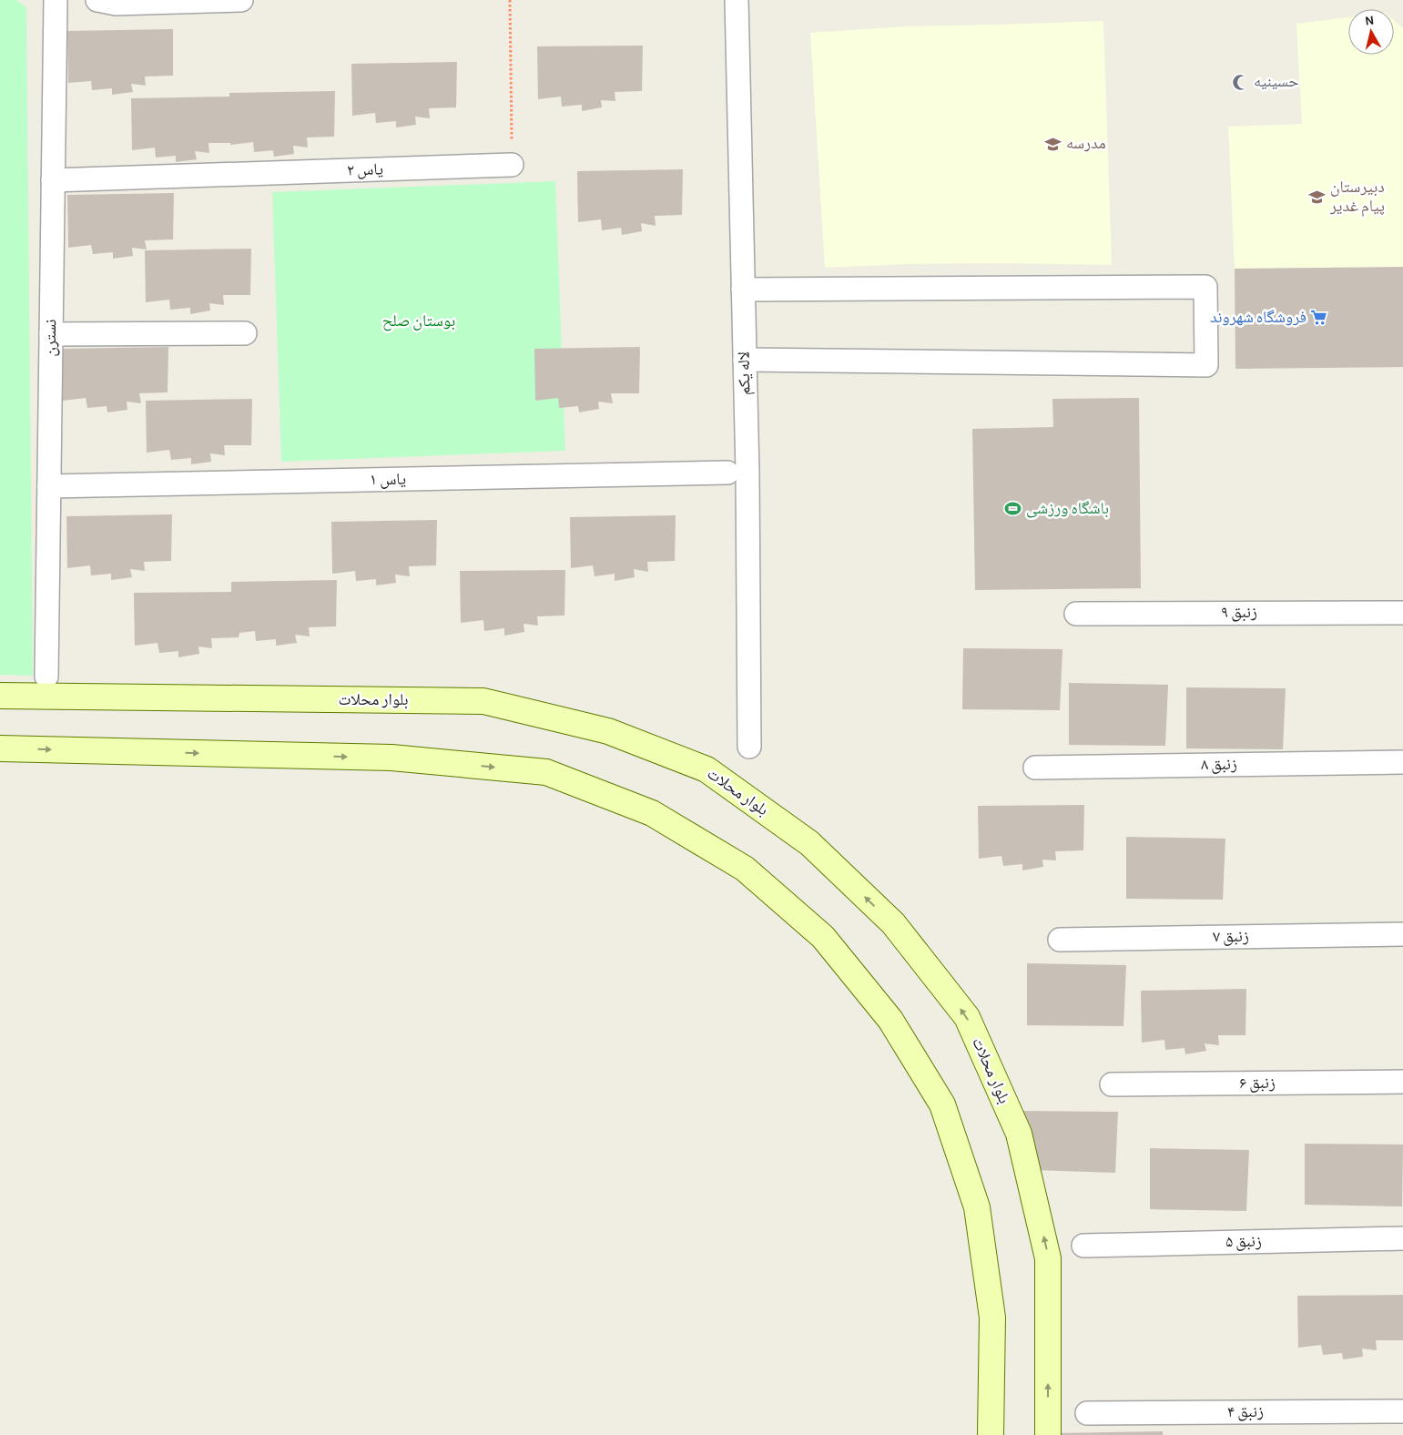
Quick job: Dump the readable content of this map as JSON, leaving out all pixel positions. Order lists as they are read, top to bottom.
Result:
{
  "streets": {
    "main road": ["بلوار محلات"],
    "street": [
      "یاس ۲",
      "نسترن",
      "لاله یکم",
      "یاس ۱",
      "زنبق ۹",
      "زنبق ۸",
      "زنبق ۷",
      "زنبق ۶",
      "زنبق ۵",
      "زنبق ۴"
    ]
  },
  "crossings": [
    ["یاس ۲", "نسترن"],
    ["نسترن", "یاس ۱"]
  ],
  "one_way": ["بلوار محلات"],
  "parks": ["بوستان صلح"],
  "places": {
    "mosque": ["حسینیه"],
    "school or university": ["مدرسه", "دبیرستان پیام غدیر"],
    "supermarket": ["فروشگاه شهروند"],
    "sports": ["باشگاه ورزشی"]
  },
  "north": "top"
}
